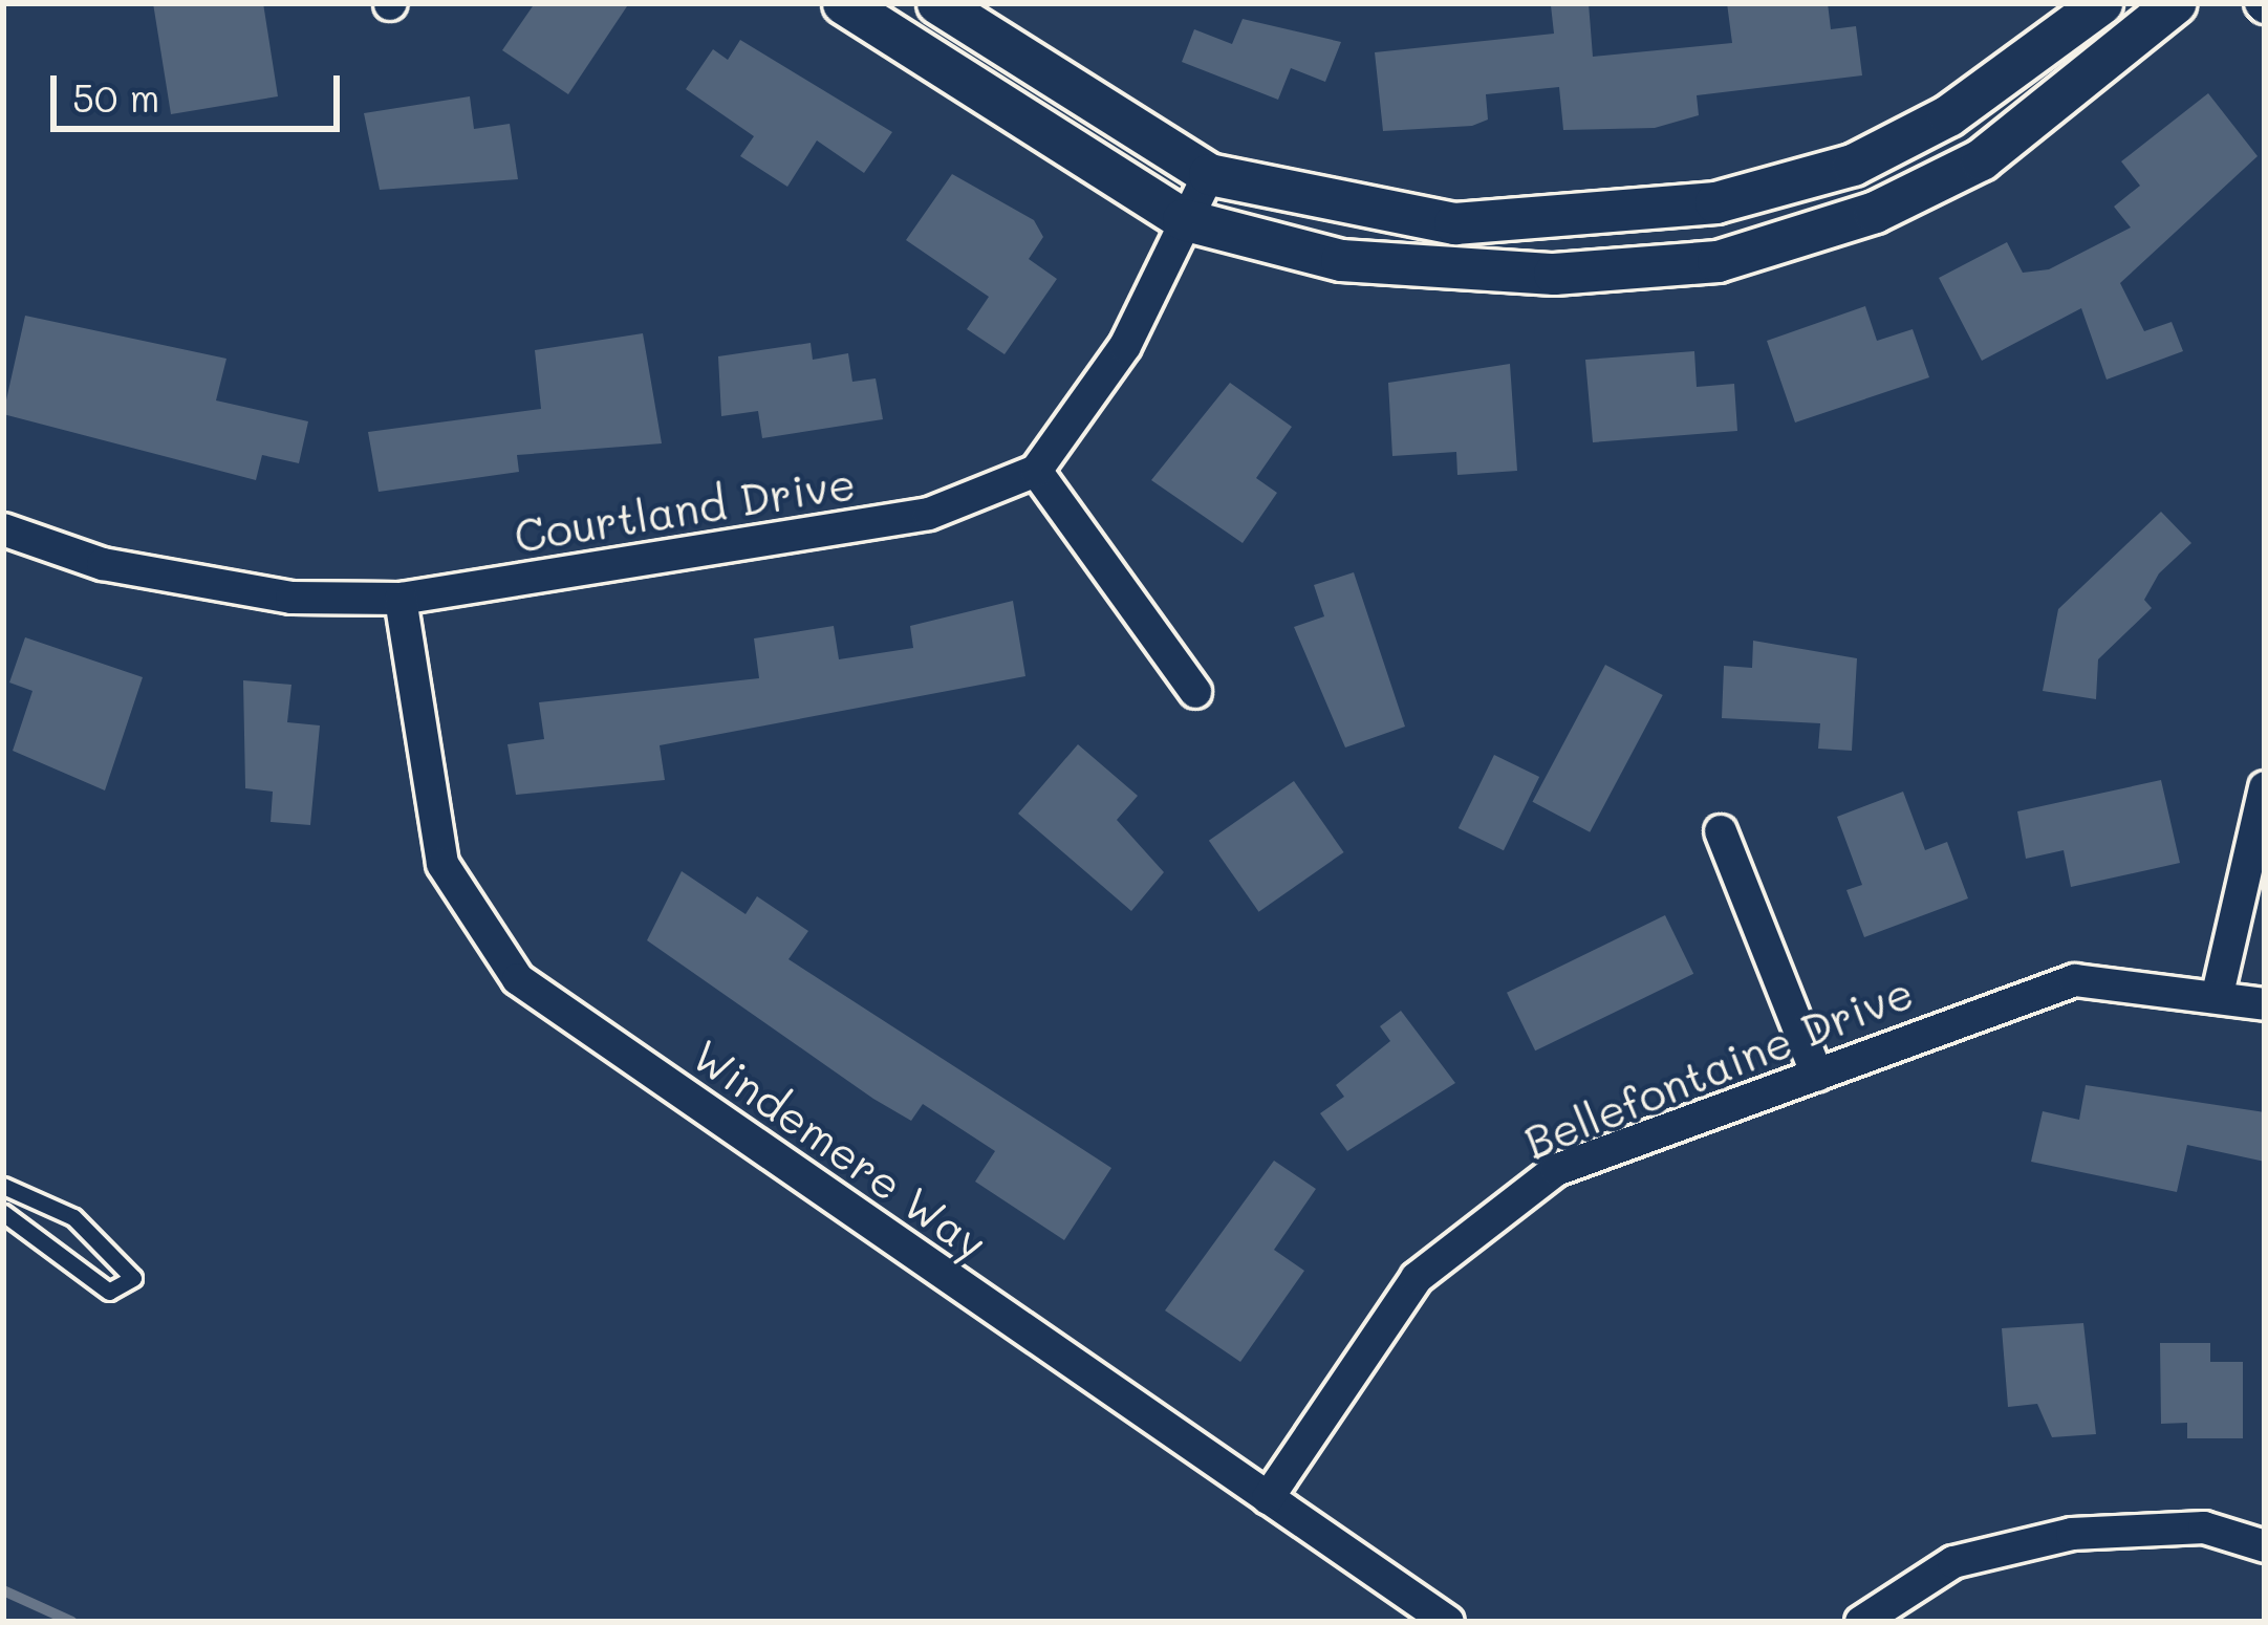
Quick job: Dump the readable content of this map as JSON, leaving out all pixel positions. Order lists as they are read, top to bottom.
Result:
{
  "streets": {
    "street": ["Courtland Drive", "Bellefontaine Drive", "Windemere Way"]
  },
  "crossings": [
    ["Courtland Drive", "Windemere Way"],
    ["Bellefontaine Drive", "Windemere Way"]
  ],
  "scale_bar": "50 m"
}
